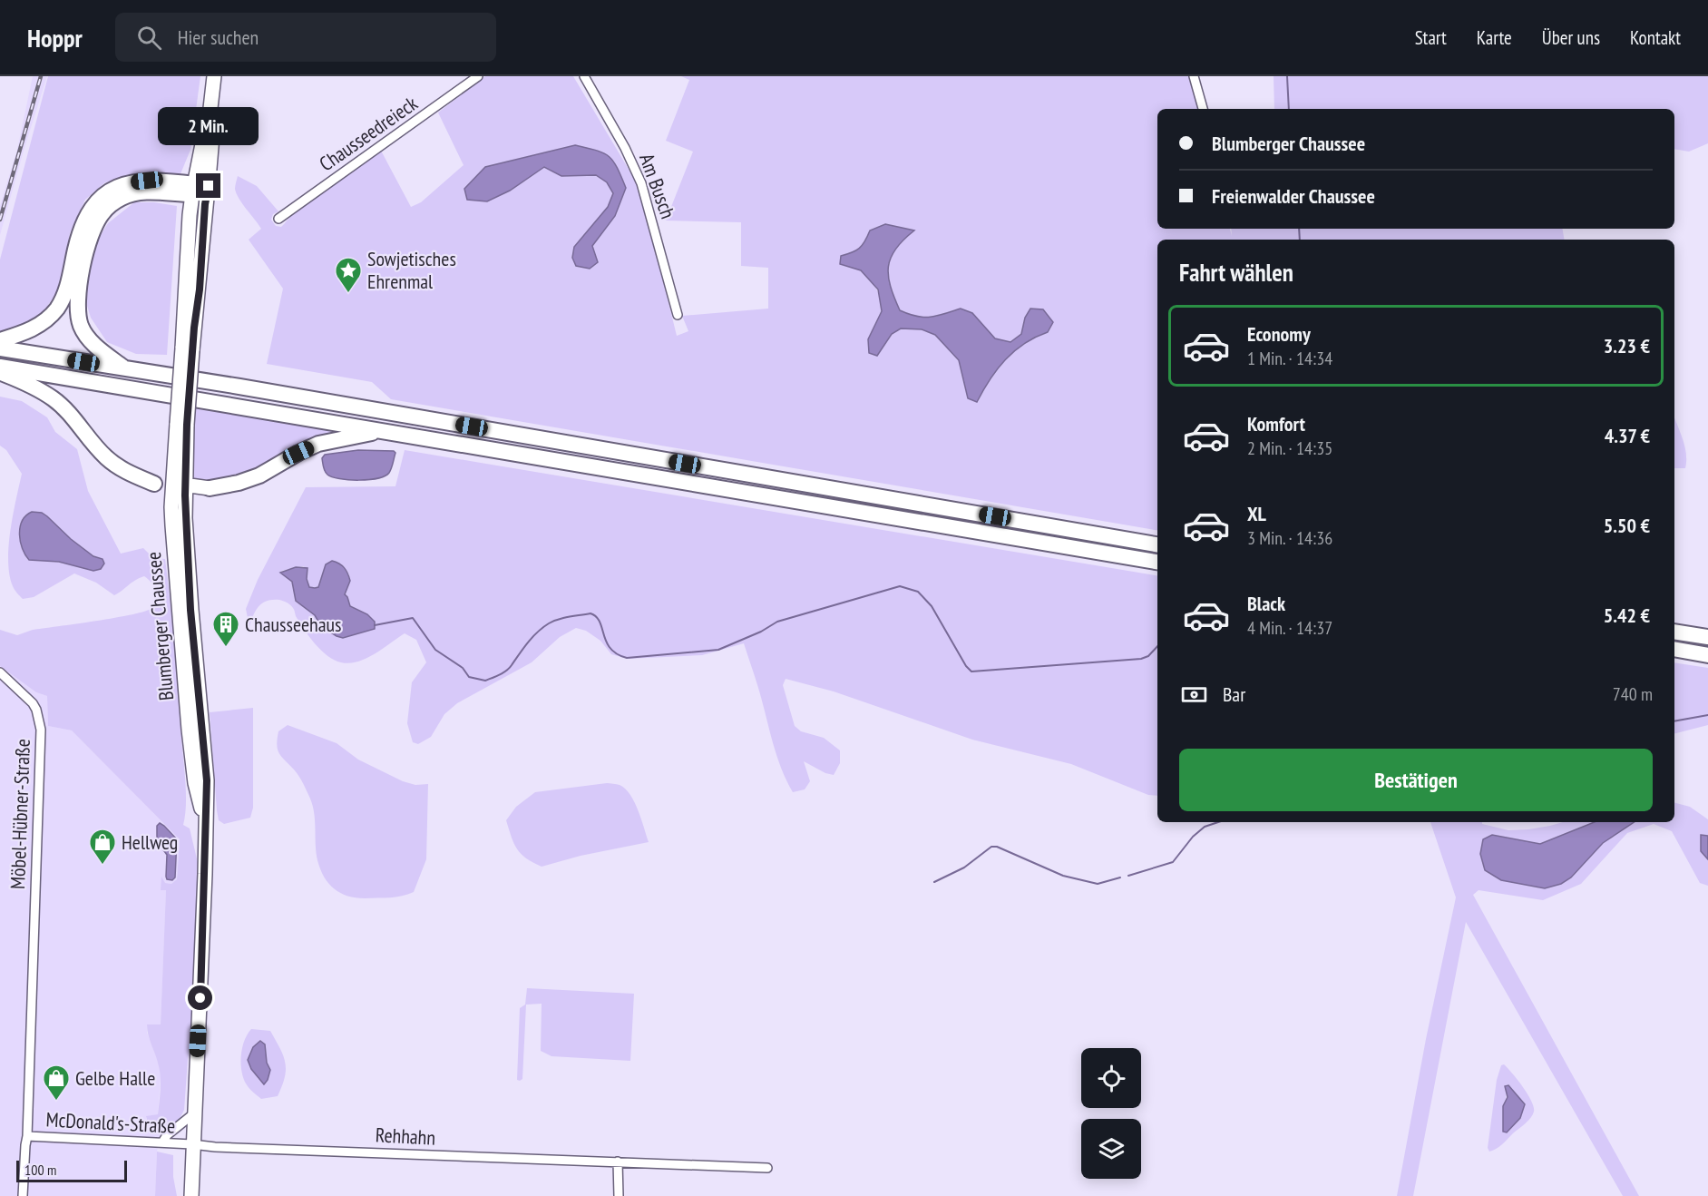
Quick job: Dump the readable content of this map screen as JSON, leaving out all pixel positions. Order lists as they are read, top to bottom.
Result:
{
  "streets": {
    "main road": ["Blumberger Chaussee"],
    "street": [
      "Chausseedreieck",
      "Am Busch",
      "Möbel-Hübner-Straße",
      "McDonald's-Straße",
      "Rehhahn"
    ]
  },
  "crossings": [
    ["Blumberger Chaussee", "McDonald's-Straße"],
    ["Blumberger Chaussee", "Rehhahn"],
    ["Möbel-Hübner-Straße", "McDonald's-Straße"],
    ["McDonald's-Straße", "Rehhahn"]
  ],
  "places": {
    "place": ["Sowjetisches Ehrenmal"],
    "building": ["Chausseehaus"],
    "shop": ["Hellweg", "Gelbe Halle"]
  },
  "scale_bar": "100 m",
  "page": {
    "header": "Hoppr",
    "search": "Hier suchen",
    "nav": [
      "Start",
      "Karte",
      "Über uns",
      "Kontakt"
    ],
    "bubble": "2 Min.",
    "banner": ["Blumberger Chaussee", "Freienwalder Chaussee"],
    "heading": "Fahrt wählen",
    "list": [
      {
        "name": "Economy",
        "note": "1 Min. · 14:34",
        "value": "3.23 €"
      },
      {
        "name": "Komfort",
        "note": "2 Min. · 14:35",
        "value": "4.37 €"
      },
      {
        "name": "XL",
        "note": "3 Min. · 14:36",
        "value": "5.50 €"
      },
      {
        "name": "Black",
        "note": "4 Min. · 14:37",
        "value": "5.42 €"
      }
    ],
    "pay": ["Bar", "740 m"],
    "buttons": "Bestätigen",
    "scale": "100 m"
  }
}
